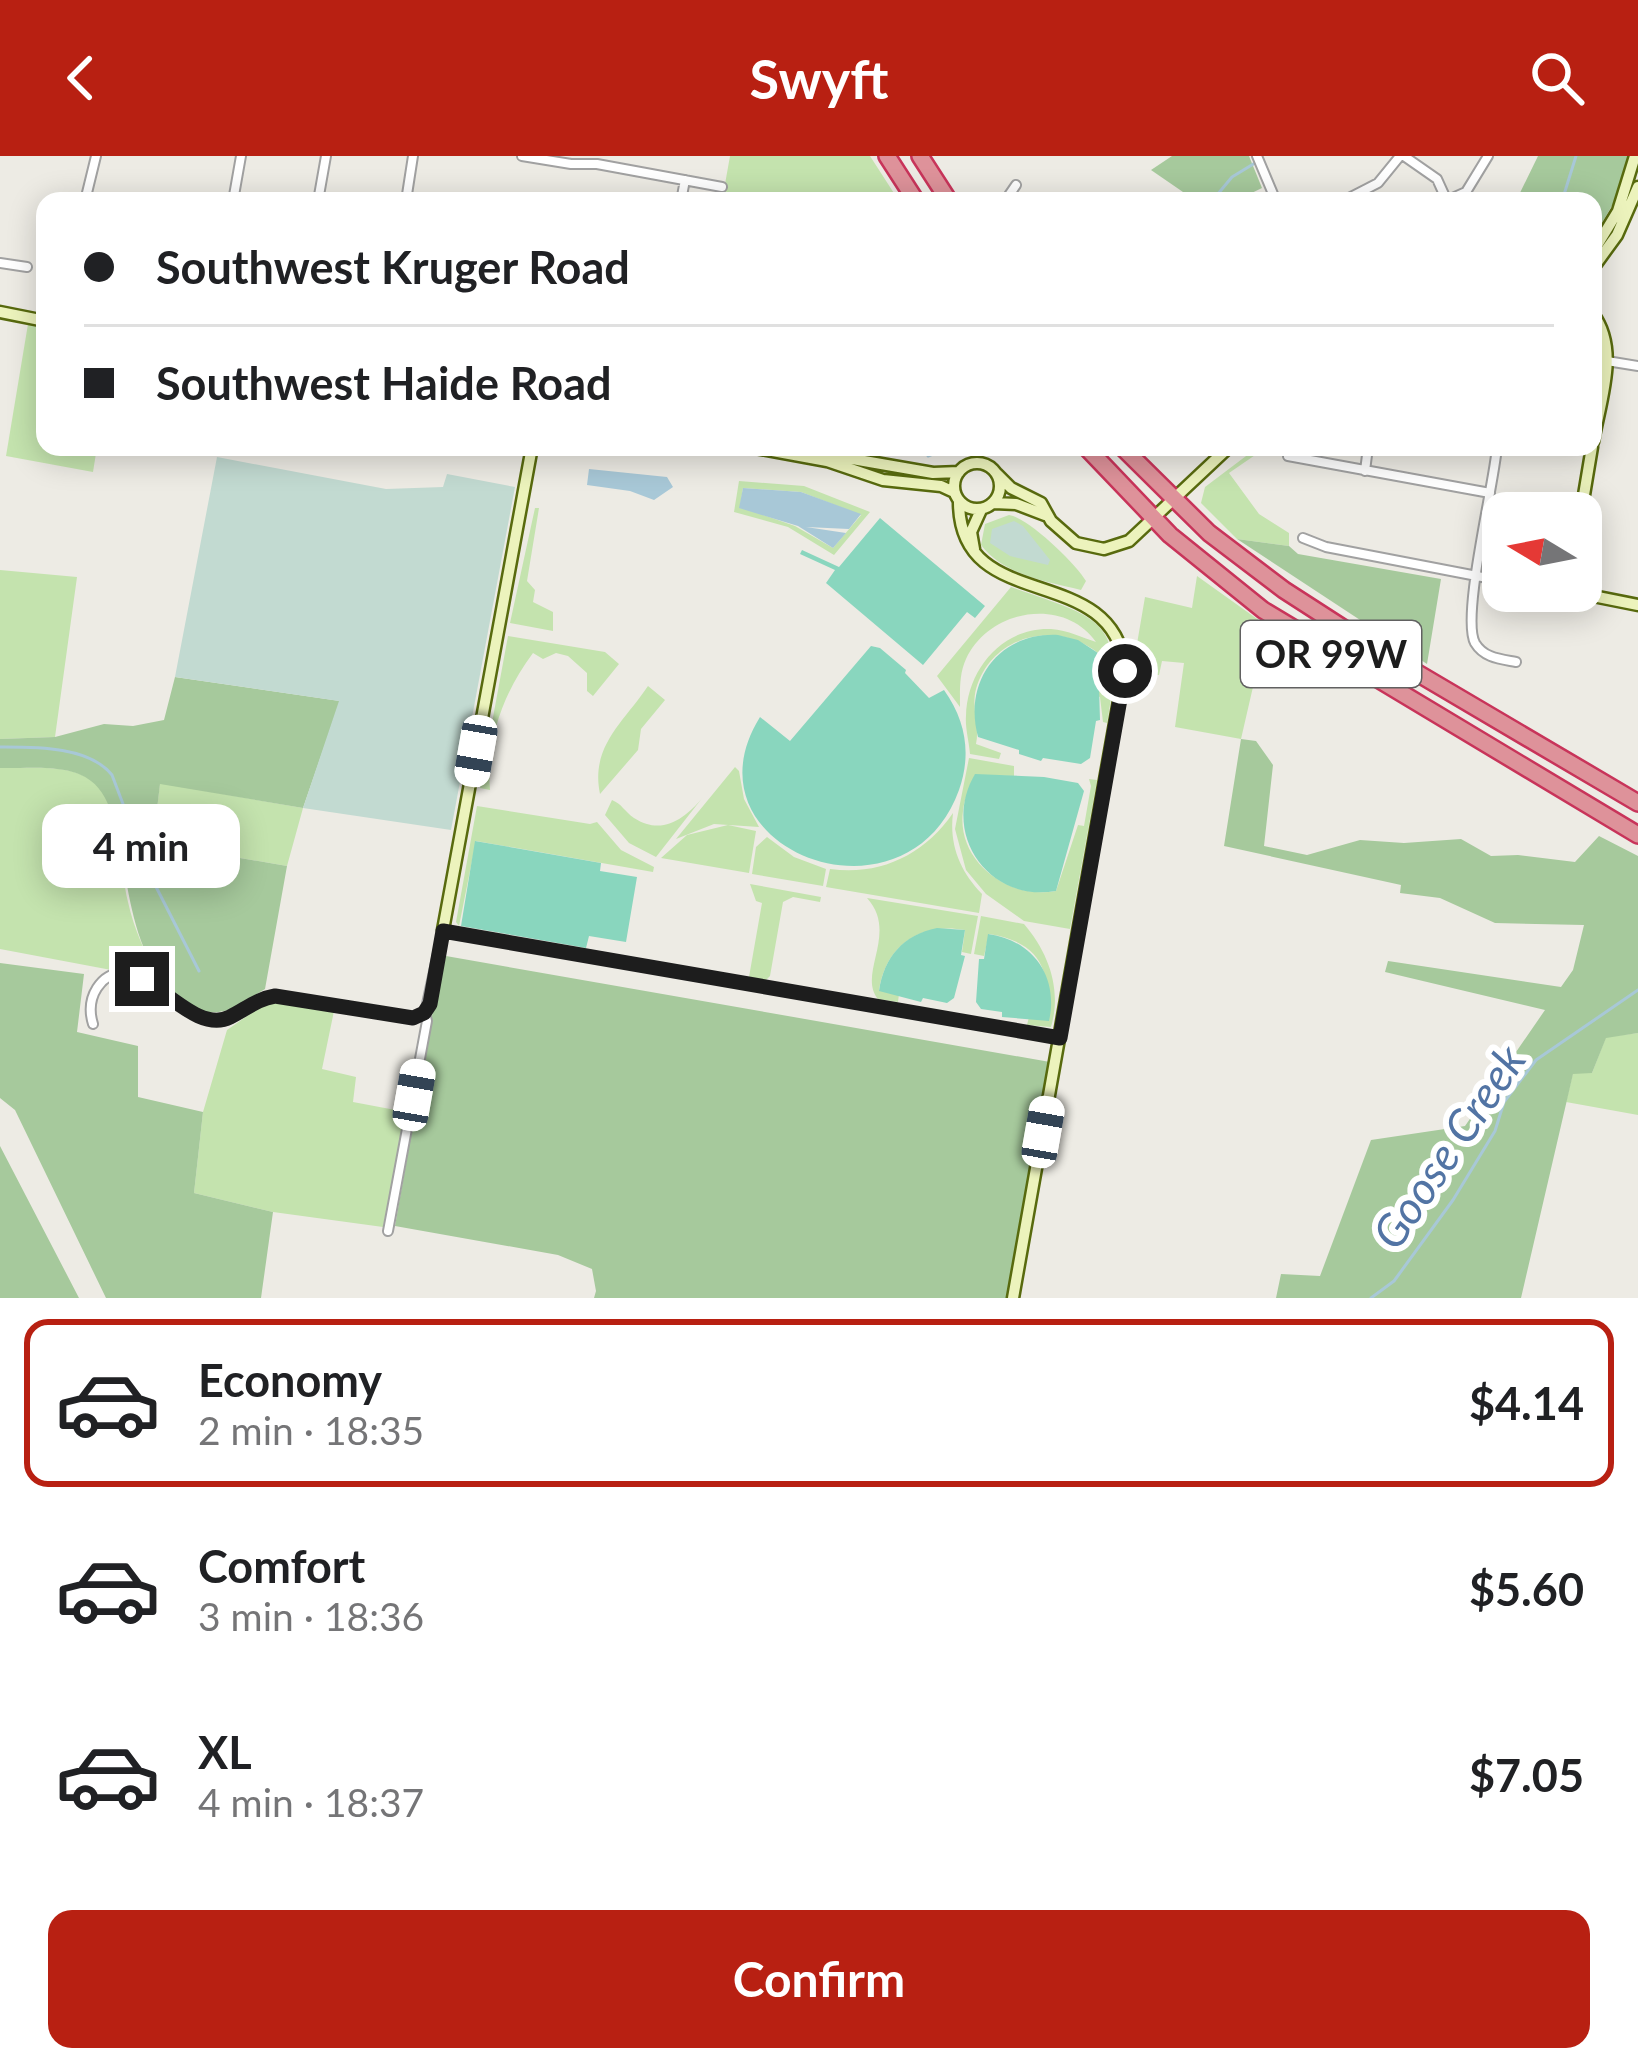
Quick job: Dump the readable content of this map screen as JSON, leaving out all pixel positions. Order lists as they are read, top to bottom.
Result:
{
  "streets": {
    "highway": ["OR 99W"]
  },
  "water": ["Goose Creek"],
  "north": "left",
  "page": {
    "header": "Swyft",
    "banner": ["Southwest Kruger Road", "Southwest Haide Road"],
    "bubble": "4 min",
    "list": [
      {
        "name": "Economy",
        "note": "2 min · 18:35",
        "value": "$4.14"
      },
      {
        "name": "Comfort",
        "note": "3 min · 18:36",
        "value": "$5.60"
      },
      {
        "name": "XL",
        "note": "4 min · 18:37",
        "value": "$7.05"
      }
    ],
    "buttons": "Confirm"
  }
}
